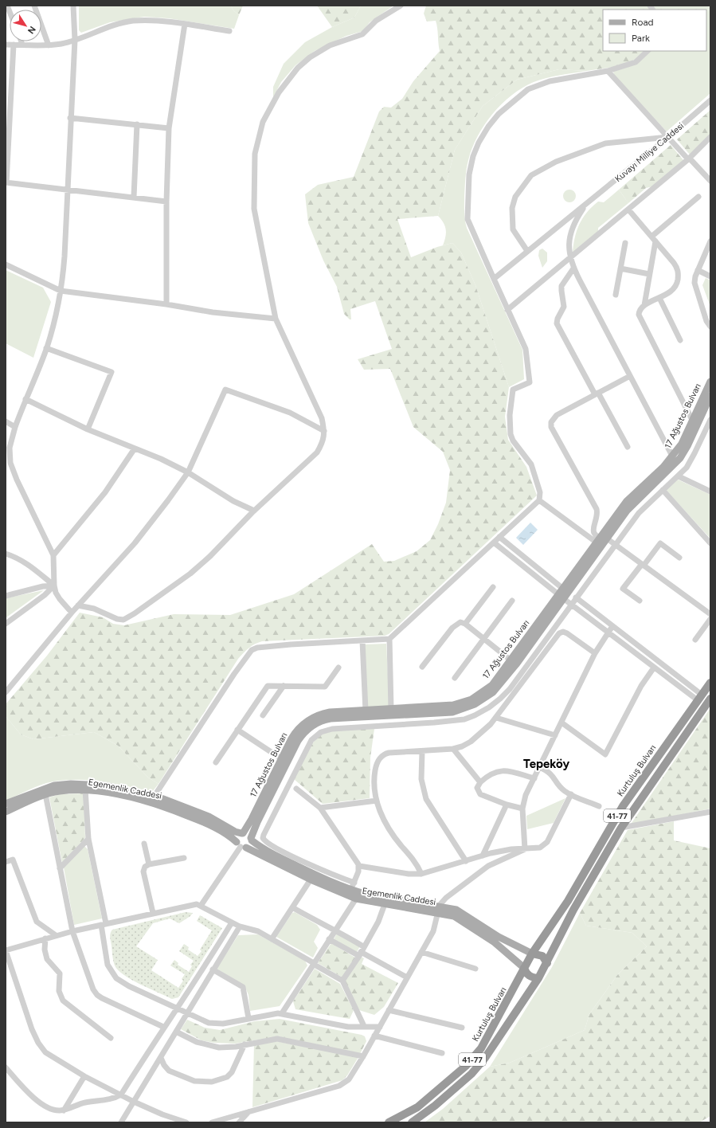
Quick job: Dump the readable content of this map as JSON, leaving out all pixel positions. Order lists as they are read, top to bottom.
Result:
{
  "streets": {
    "highway": ["Kurtuluş Bulvarı", "41-77"],
    "main road": ["17 Ağustos Bulvarı", "Egemenlik Caddesi"],
    "street": ["Kuvayı Milliye Caddesi"]
  },
  "crossings": [
    ["17 Ağustos Bulvarı", "Egemenlik Caddesi"],
    ["Kurtuluş Bulvarı", "Egemenlik Caddesi"],
    ["Kurtuluş Bulvarı", "41-77"],
    ["Egemenlik Caddesi", "41-77"]
  ],
  "districts": ["Tepeköy"],
  "legend": ["Road", "Park"],
  "north": "bottom right"
}
